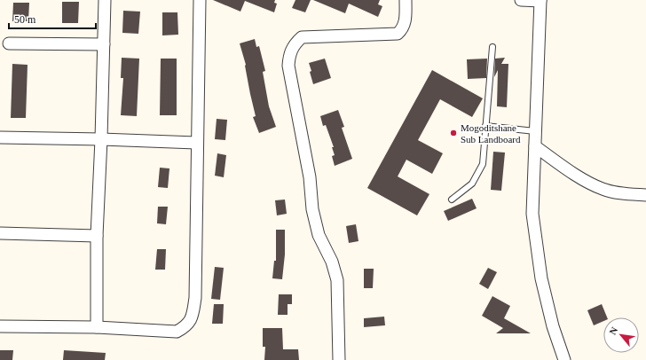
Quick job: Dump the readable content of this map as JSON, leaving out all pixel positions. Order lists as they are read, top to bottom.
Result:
{
  "places": ["Mogoditshane Sub Landboard"],
  "scale_bar": "50 m",
  "north": "top left"
}
